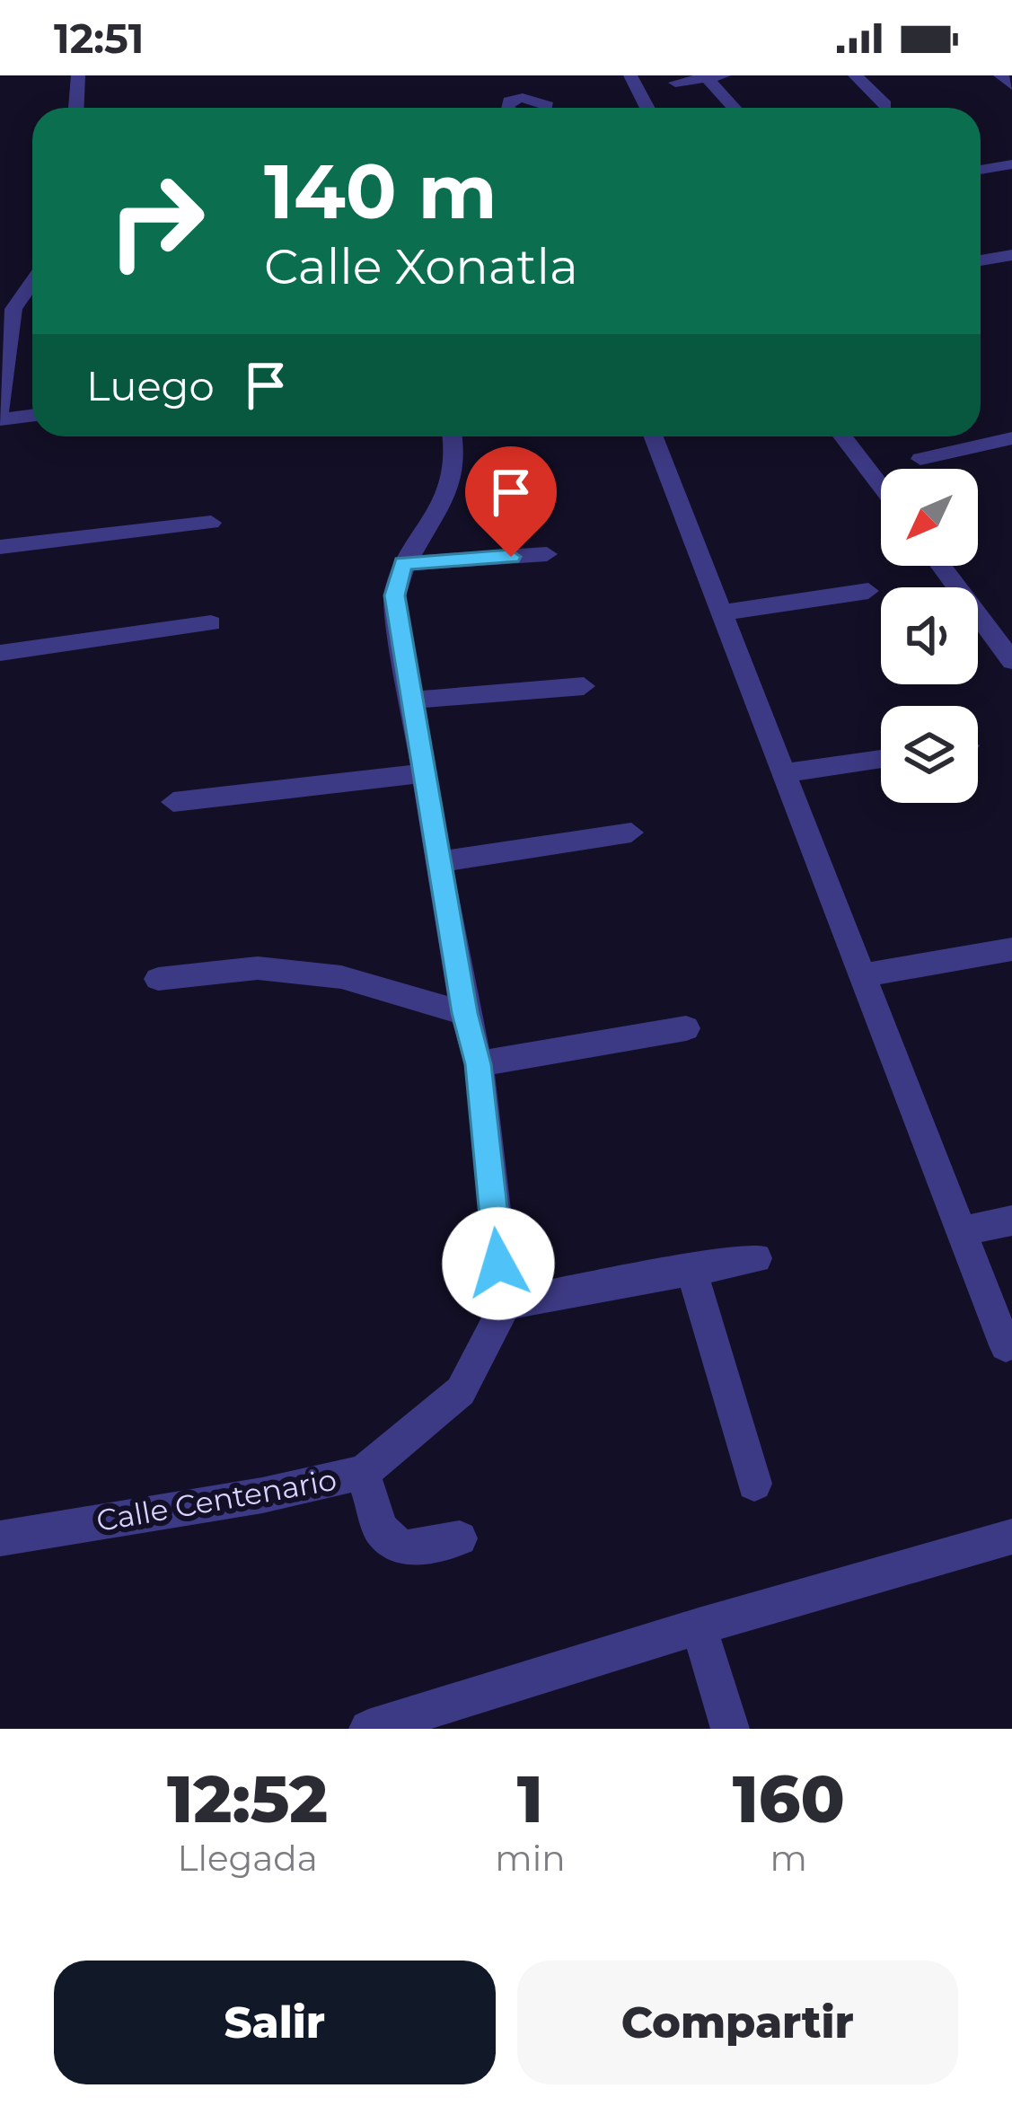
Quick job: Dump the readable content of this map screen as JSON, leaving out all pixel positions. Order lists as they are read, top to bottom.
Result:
{
  "streets": {
    "street": ["Calle Centenario"]
  },
  "north": "bottom left",
  "page": {
    "status": "12:51",
    "turn": ["140 m", "Calle Xonatla"],
    "then": "Luego",
    "eta": [
      "12:52",
      "Llegada",
      "1",
      "min",
      "160",
      "m"
    ],
    "buttons": ["Salir", "Compartir"]
  }
}
